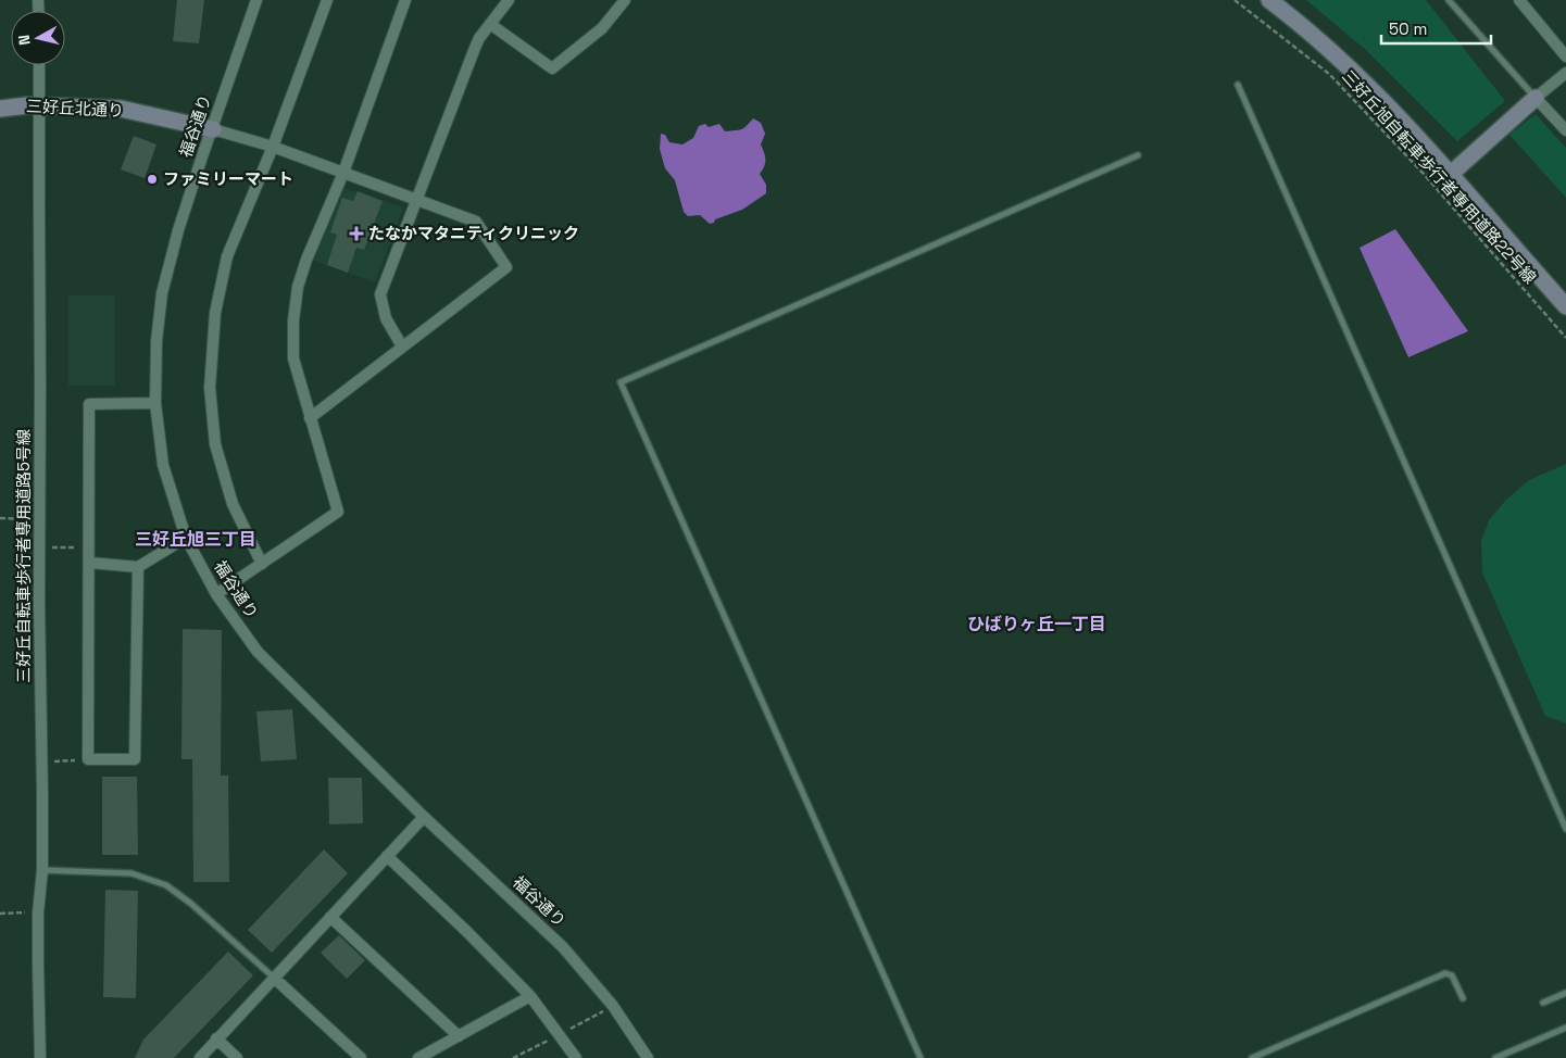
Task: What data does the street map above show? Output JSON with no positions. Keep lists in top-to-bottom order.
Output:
{
  "streets": {
    "street": ["三好丘北通り", "福谷通り", "三好丘自転車歩行者専用道路5号線"],
    "path": ["三好丘旭自転車歩行者専用道路22号線"]
  },
  "crossings": [
    ["三好丘北通り", "福谷通り"]
  ],
  "districts": ["三好丘旭三丁目", "ひばりヶ丘一丁目"],
  "places": {
    "other": ["ファミリーマート"],
    "health": ["たなかマタニティクリニック"]
  },
  "scale_bar": "50 m",
  "north": "left"
}
